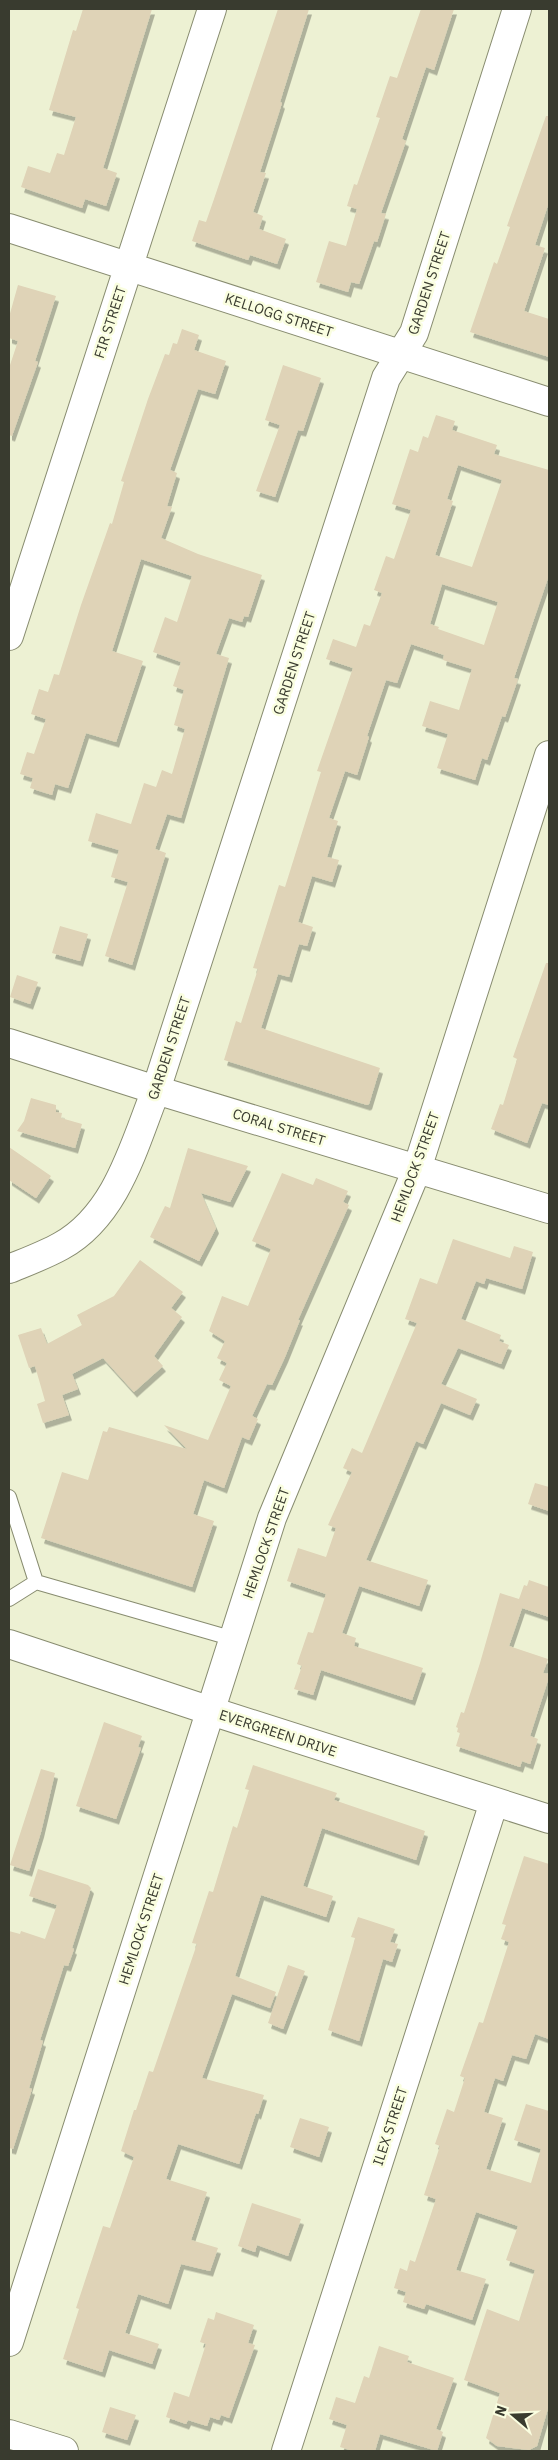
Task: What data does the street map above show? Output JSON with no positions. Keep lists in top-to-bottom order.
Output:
{
  "streets": {
    "street": [
      "GARDEN STREET",
      "KELLOGG STREET",
      "FIR STREET",
      "CORAL STREET",
      "HEMLOCK STREET",
      "EVERGREEN DRIVE",
      "ILEX STREET"
    ]
  },
  "crossings": [
    ["GARDEN STREET", "KELLOGG STREET"],
    ["GARDEN STREET", "CORAL STREET"],
    ["KELLOGG STREET", "FIR STREET"],
    ["CORAL STREET", "HEMLOCK STREET"],
    ["HEMLOCK STREET", "EVERGREEN DRIVE"],
    ["EVERGREEN DRIVE", "ILEX STREET"]
  ],
  "north": "left"
}
